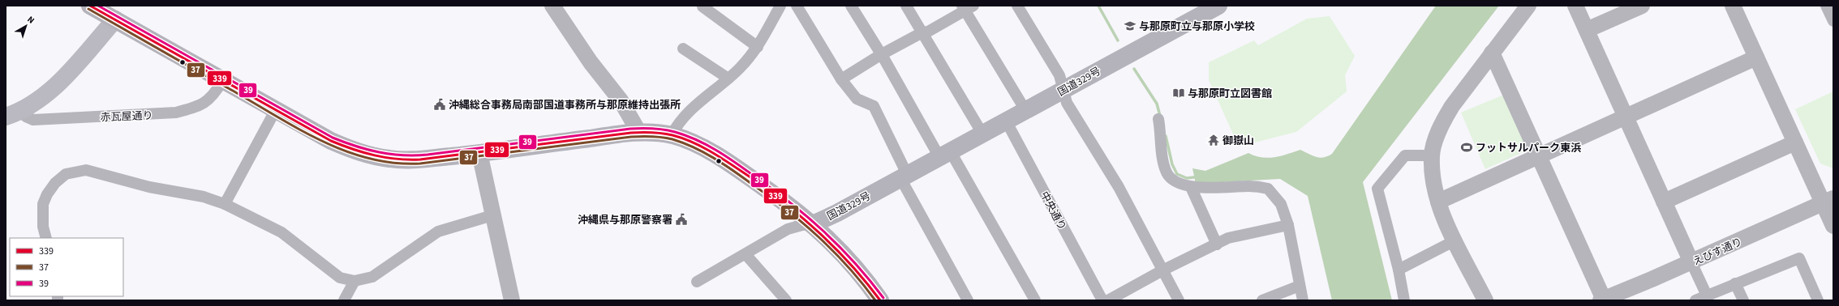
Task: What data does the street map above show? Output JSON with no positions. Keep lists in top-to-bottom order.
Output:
{
  "streets": {
    "highway": ["国道329号"],
    "street": ["赤瓦屋通り", "中央通り", "えびす通り"]
  },
  "crossings": [
    ["国道329号", "中央通り"]
  ],
  "places": {
    "school or university": ["与那原町立与那原小学校"],
    "library": ["与那原町立図書館"],
    "public building": ["沖縄総合事務局南部国道事務所与那原維持出張所", "沖縄県与那原警察署"],
    "temple": ["御嶽山"],
    "sports": ["フットサルパーク東浜"]
  },
  "lines": ["transit line 339", "transit line 39", "transit line 37"],
  "legend": ["339", "37", "39"],
  "north": "top right"
}
